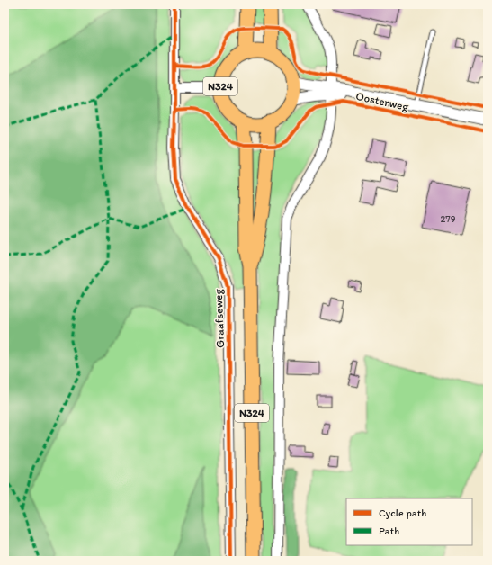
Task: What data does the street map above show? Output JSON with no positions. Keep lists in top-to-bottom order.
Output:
{
  "streets": {
    "main road": ["N324"],
    "street": ["Oosterweg", "Graafseweg"]
  },
  "crossings": [
    ["N324", "Oosterweg"]
  ],
  "house_numbers": ["279"],
  "legend": ["Cycle path", "Path"]
}
